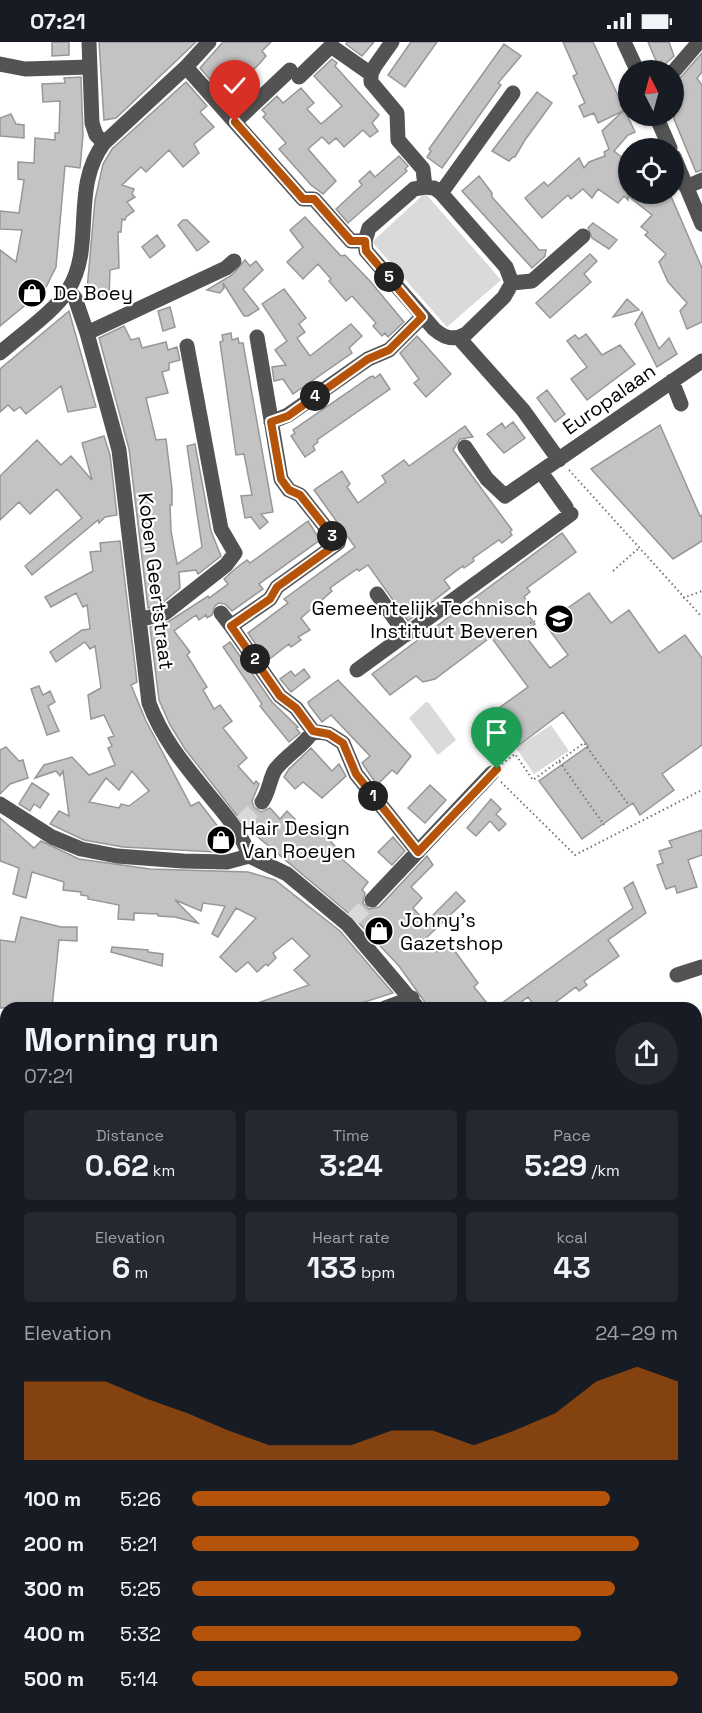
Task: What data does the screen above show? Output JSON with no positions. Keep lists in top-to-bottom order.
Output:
{
  "streets": {
    "street": ["Europalaan", "Koben Geertstraat"]
  },
  "places": {
    "shop": ["De Boey", "Hair Design Van Roeyen", "Johny's Gazetshop"],
    "school or university": ["Gemeentelijk Technisch Instituut Beveren"]
  },
  "north": "top",
  "page": {
    "status": "07:21",
    "pins": [
      "5",
      "4",
      "3",
      "2",
      "1"
    ],
    "heading": ["Morning run", "07:21"],
    "stats": [
      ["Distance", "0.62 km"],
      ["Time", "3:24"],
      ["Pace", "5:29 /km"],
      ["Elevation", "6 m"],
      ["Heart rate", "133 bpm"],
      ["kcal", "43"]
    ],
    "chart": ["Elevation", "24–29 m"],
    "list": [
      {
        "name": "100 m",
        "note": "5:26"
      },
      {
        "name": "200 m",
        "note": "5:21"
      },
      {
        "name": "300 m",
        "note": "5:25"
      },
      {
        "name": "400 m",
        "note": "5:32"
      },
      {
        "name": "500 m",
        "note": "5:14"
      }
    ]
  }
}
